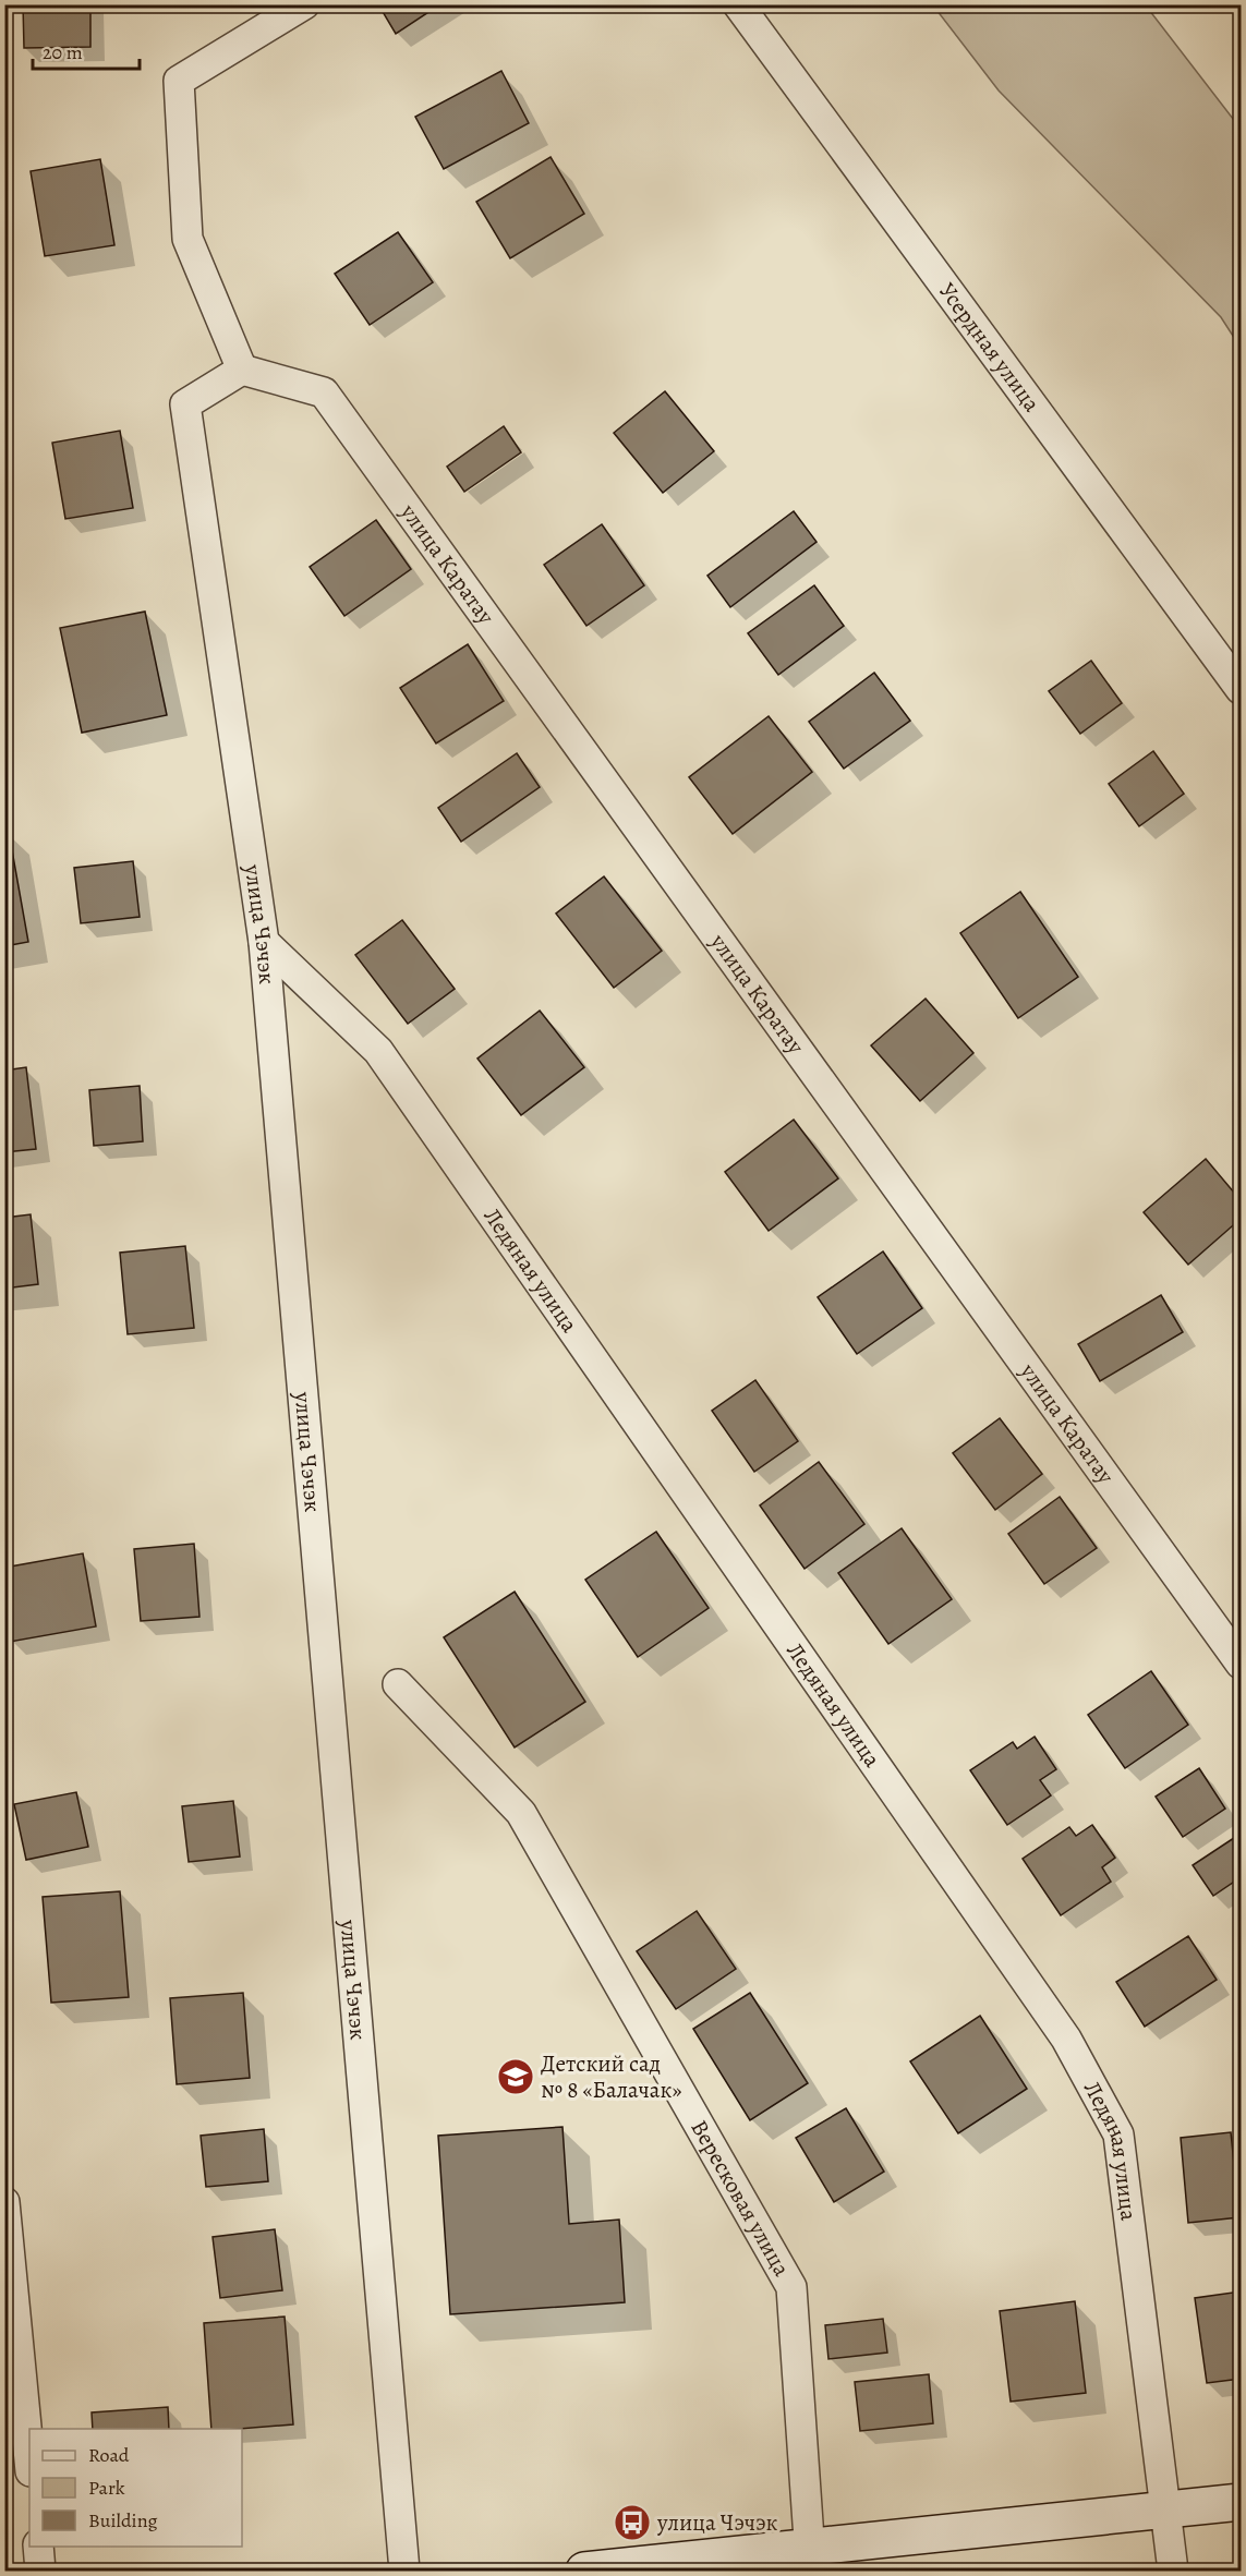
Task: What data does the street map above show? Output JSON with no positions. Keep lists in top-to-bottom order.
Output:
{
  "streets": {
    "street": [
      "Усердная улица",
      "улица Каратау",
      "улица Чэчэк",
      "Ледяная улица",
      "Вересковая улица"
    ]
  },
  "crossings": [
    ["улица Каратау", "улица Чэчэк"],
    ["улица Чэчэк", "Ледяная улица"]
  ],
  "places": {
    "school or university": ["Детский сад № 8 «Балачак»"],
    "bus stop": ["улица Чэчэк"]
  },
  "legend": ["Road", "Park", "Building"],
  "scale_bar": "20 m"
}
